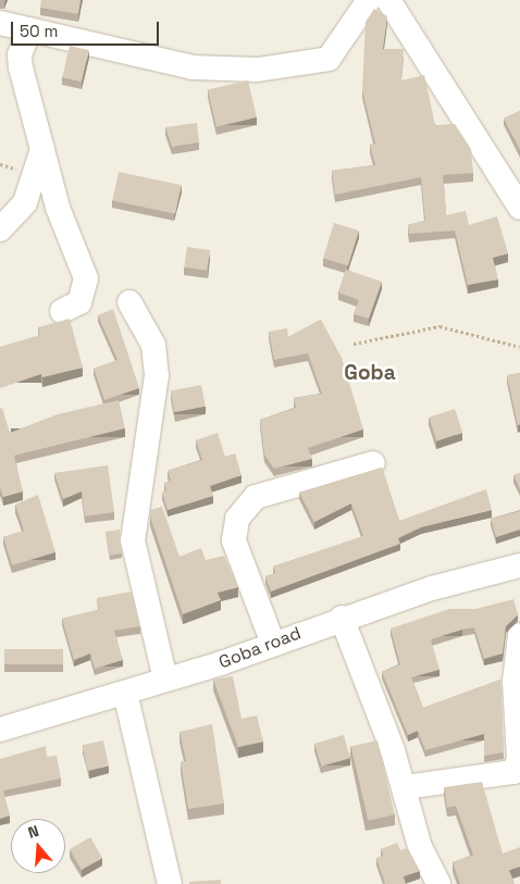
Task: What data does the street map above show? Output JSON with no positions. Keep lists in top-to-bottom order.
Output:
{
  "streets": {
    "street": ["Goba road"]
  },
  "districts": ["Goba"],
  "scale_bar": "50 m",
  "north": "top"
}
